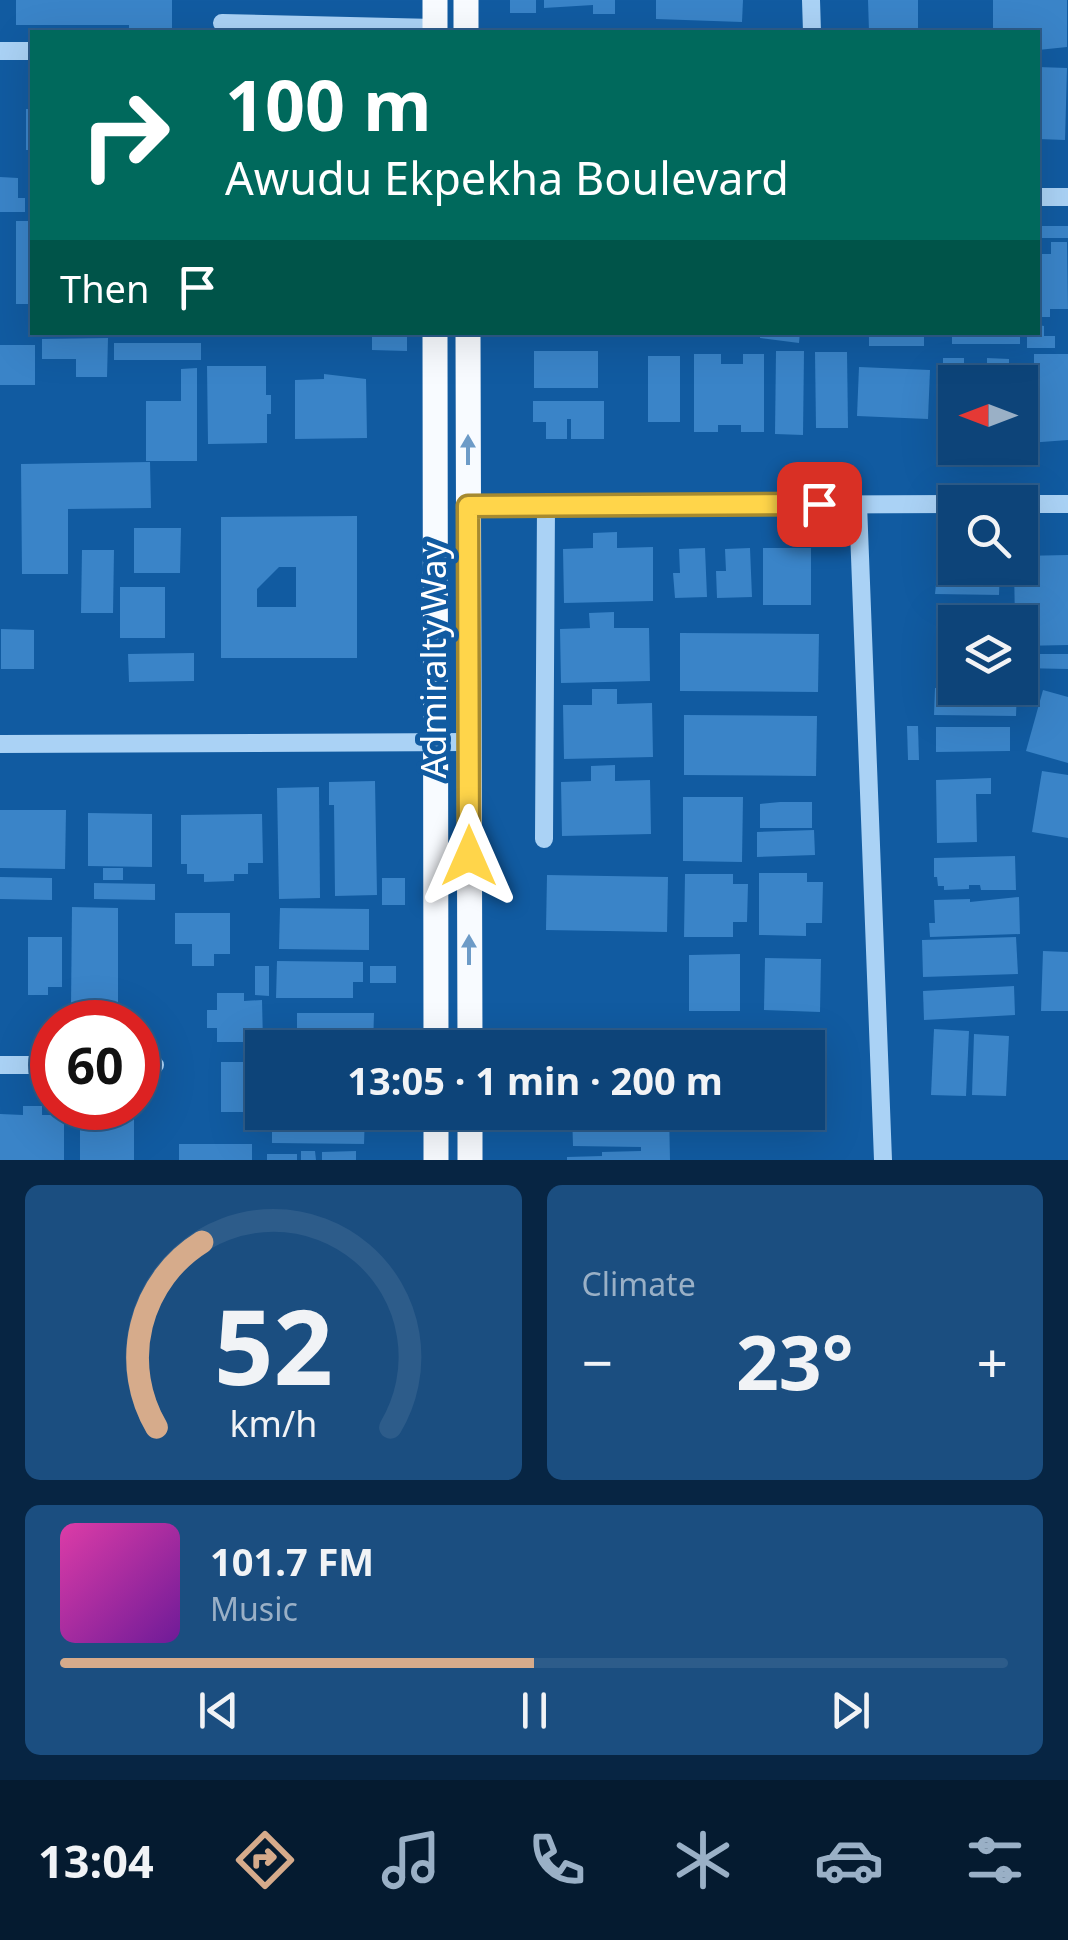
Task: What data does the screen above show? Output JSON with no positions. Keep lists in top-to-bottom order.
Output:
{
  "streets": {
    "main road": ["Admiralty Way"]
  },
  "north": "left",
  "page": {
    "turn": ["100 m", "Awudu Ekpekha Boulevard"],
    "then": "Then",
    "limit": "60",
    "trip": "13:05 · 1 min · 200 m",
    "tile": "Climate",
    "heat": ["−", "23°", "+"],
    "song": ["101.7 FM", "Music"],
    "tabs": "13:04",
    "gauge": ["52", "km/h"]
  }
}
